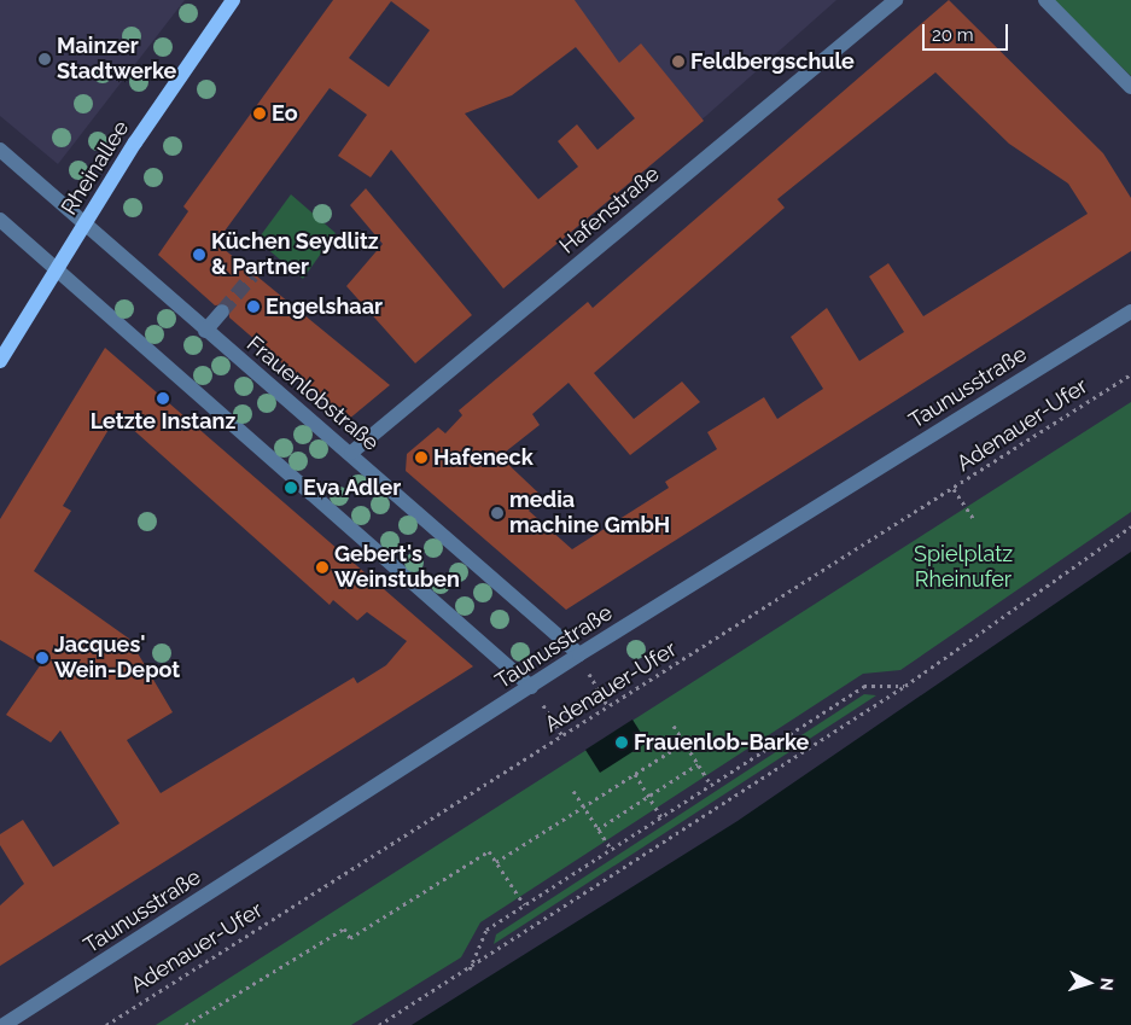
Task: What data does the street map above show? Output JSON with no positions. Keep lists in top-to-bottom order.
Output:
{
  "streets": {
    "main road": ["Rheinallee"],
    "street": ["Hafenstraße", "Taunusstraße", "Frauenlobstraße"],
    "path": ["Adenauer-Ufer"]
  },
  "crossings": [
    ["Rheinallee", "Frauenlobstraße"],
    ["Hafenstraße", "Frauenlobstraße"],
    ["Taunusstraße", "Frauenlobstraße"]
  ],
  "parks": ["Spielplatz Rheinufer"],
  "places": [
    "Mainzer Stadtwerke",
    "Feldbergschule",
    "Eo",
    "Küchen Seydlitz & Partner",
    "Engelshaar",
    "Letzte Instanz",
    "Hafeneck",
    "Eva Adler",
    "media machine GmbH",
    "Gebert's Weinstuben",
    "Jacques' Wein-Depot",
    "Frauenlob-Barke"
  ],
  "scale_bar": "20 m",
  "north": "right"
}
